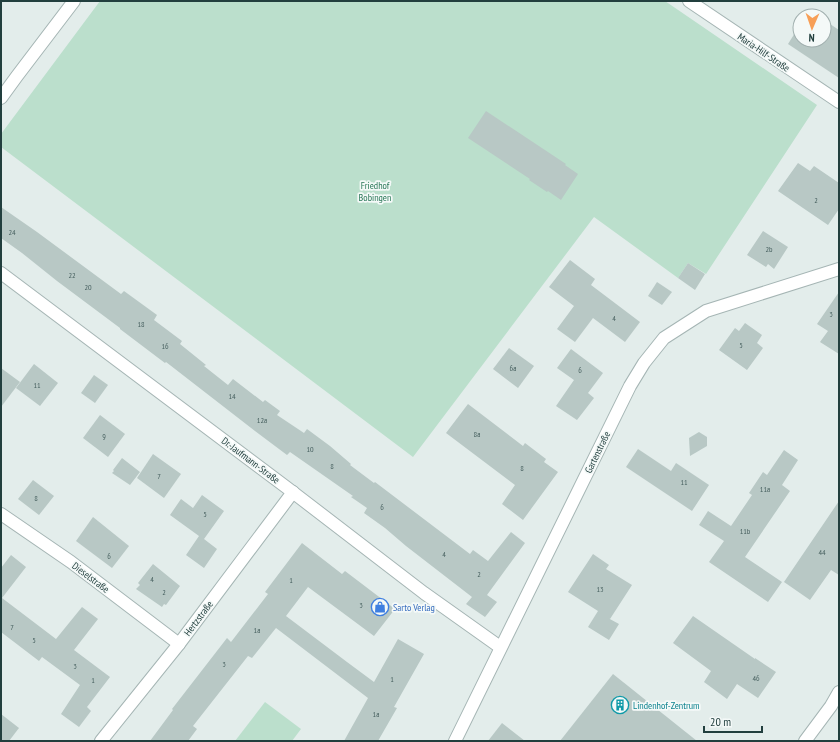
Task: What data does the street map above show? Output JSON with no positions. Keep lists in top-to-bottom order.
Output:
{
  "streets": {
    "street": [
      "Maria-Hilf-Straße",
      "Gartenstraße",
      "Dr.-Jaufmann-Straße",
      "Dieselstraße",
      "Hertzstraße"
    ]
  },
  "crossings": [
    ["Gartenstraße", "Dr.-Jaufmann-Straße"],
    ["Dr.-Jaufmann-Straße", "Hertzstraße"],
    ["Dieselstraße", "Hertzstraße"]
  ],
  "parks": ["Friedhof Bobingen"],
  "places": {
    "shop": ["Sarto Verlag"],
    "building": ["Lindenhof-Zentrum"]
  },
  "house_numbers": [
    "2",
    "24",
    "2b",
    "22",
    "20",
    "3",
    "4",
    "18",
    "5",
    "16",
    "6a",
    "6",
    "11",
    "14",
    "12a",
    "8a",
    "9",
    "10",
    "8",
    "8",
    "7",
    "11",
    "11a",
    "8",
    "6",
    "5",
    "11b",
    "44",
    "4",
    "6",
    "2",
    "4",
    "1",
    "13",
    "2",
    "3",
    "7",
    "1a",
    "5",
    "3",
    "3",
    "46",
    "1",
    "1",
    "1a"
  ],
  "scale_bar": "20 m",
  "north": "bottom"
}
